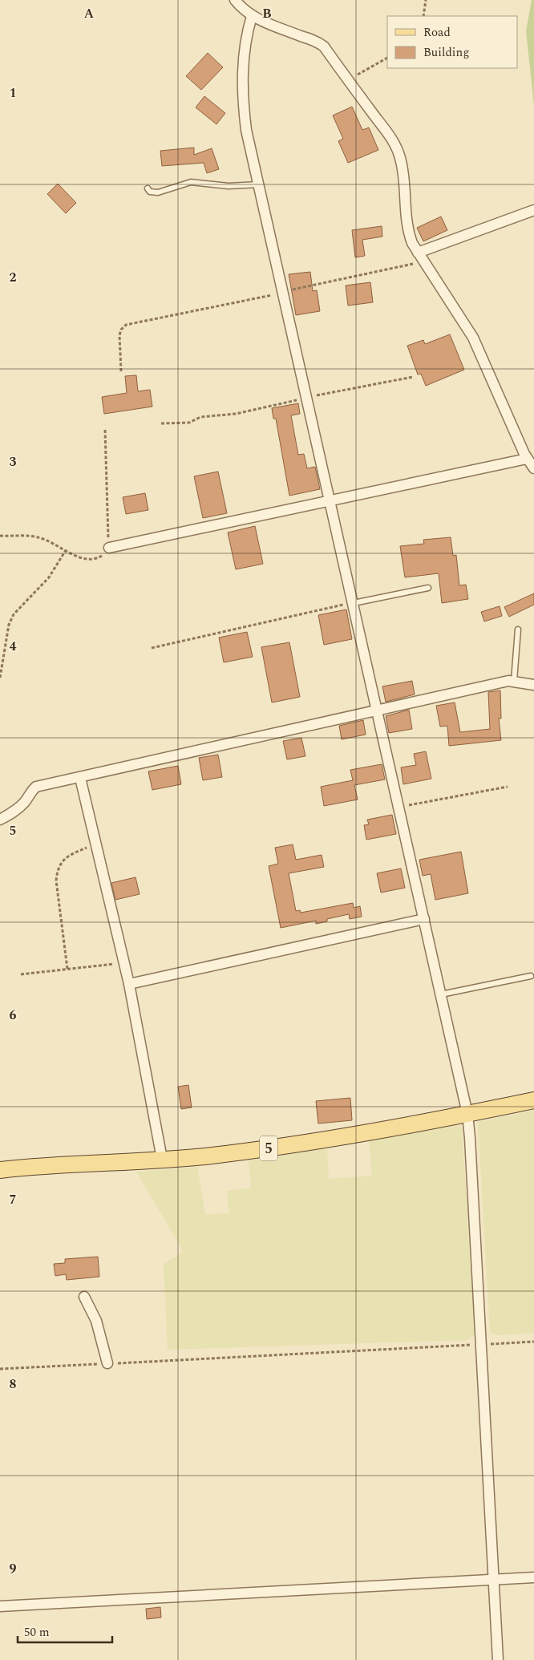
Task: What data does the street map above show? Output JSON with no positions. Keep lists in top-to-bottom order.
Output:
{
  "streets": {
    "main road": ["5"]
  },
  "legend": ["Road", "Building"],
  "scale_bar": "50 m",
  "grid": {
    "columns": ["A", "B"],
    "rows": [
      "1",
      "2",
      "3",
      "4",
      "5",
      "6",
      "7",
      "8",
      "9"
    ]
  }
}
